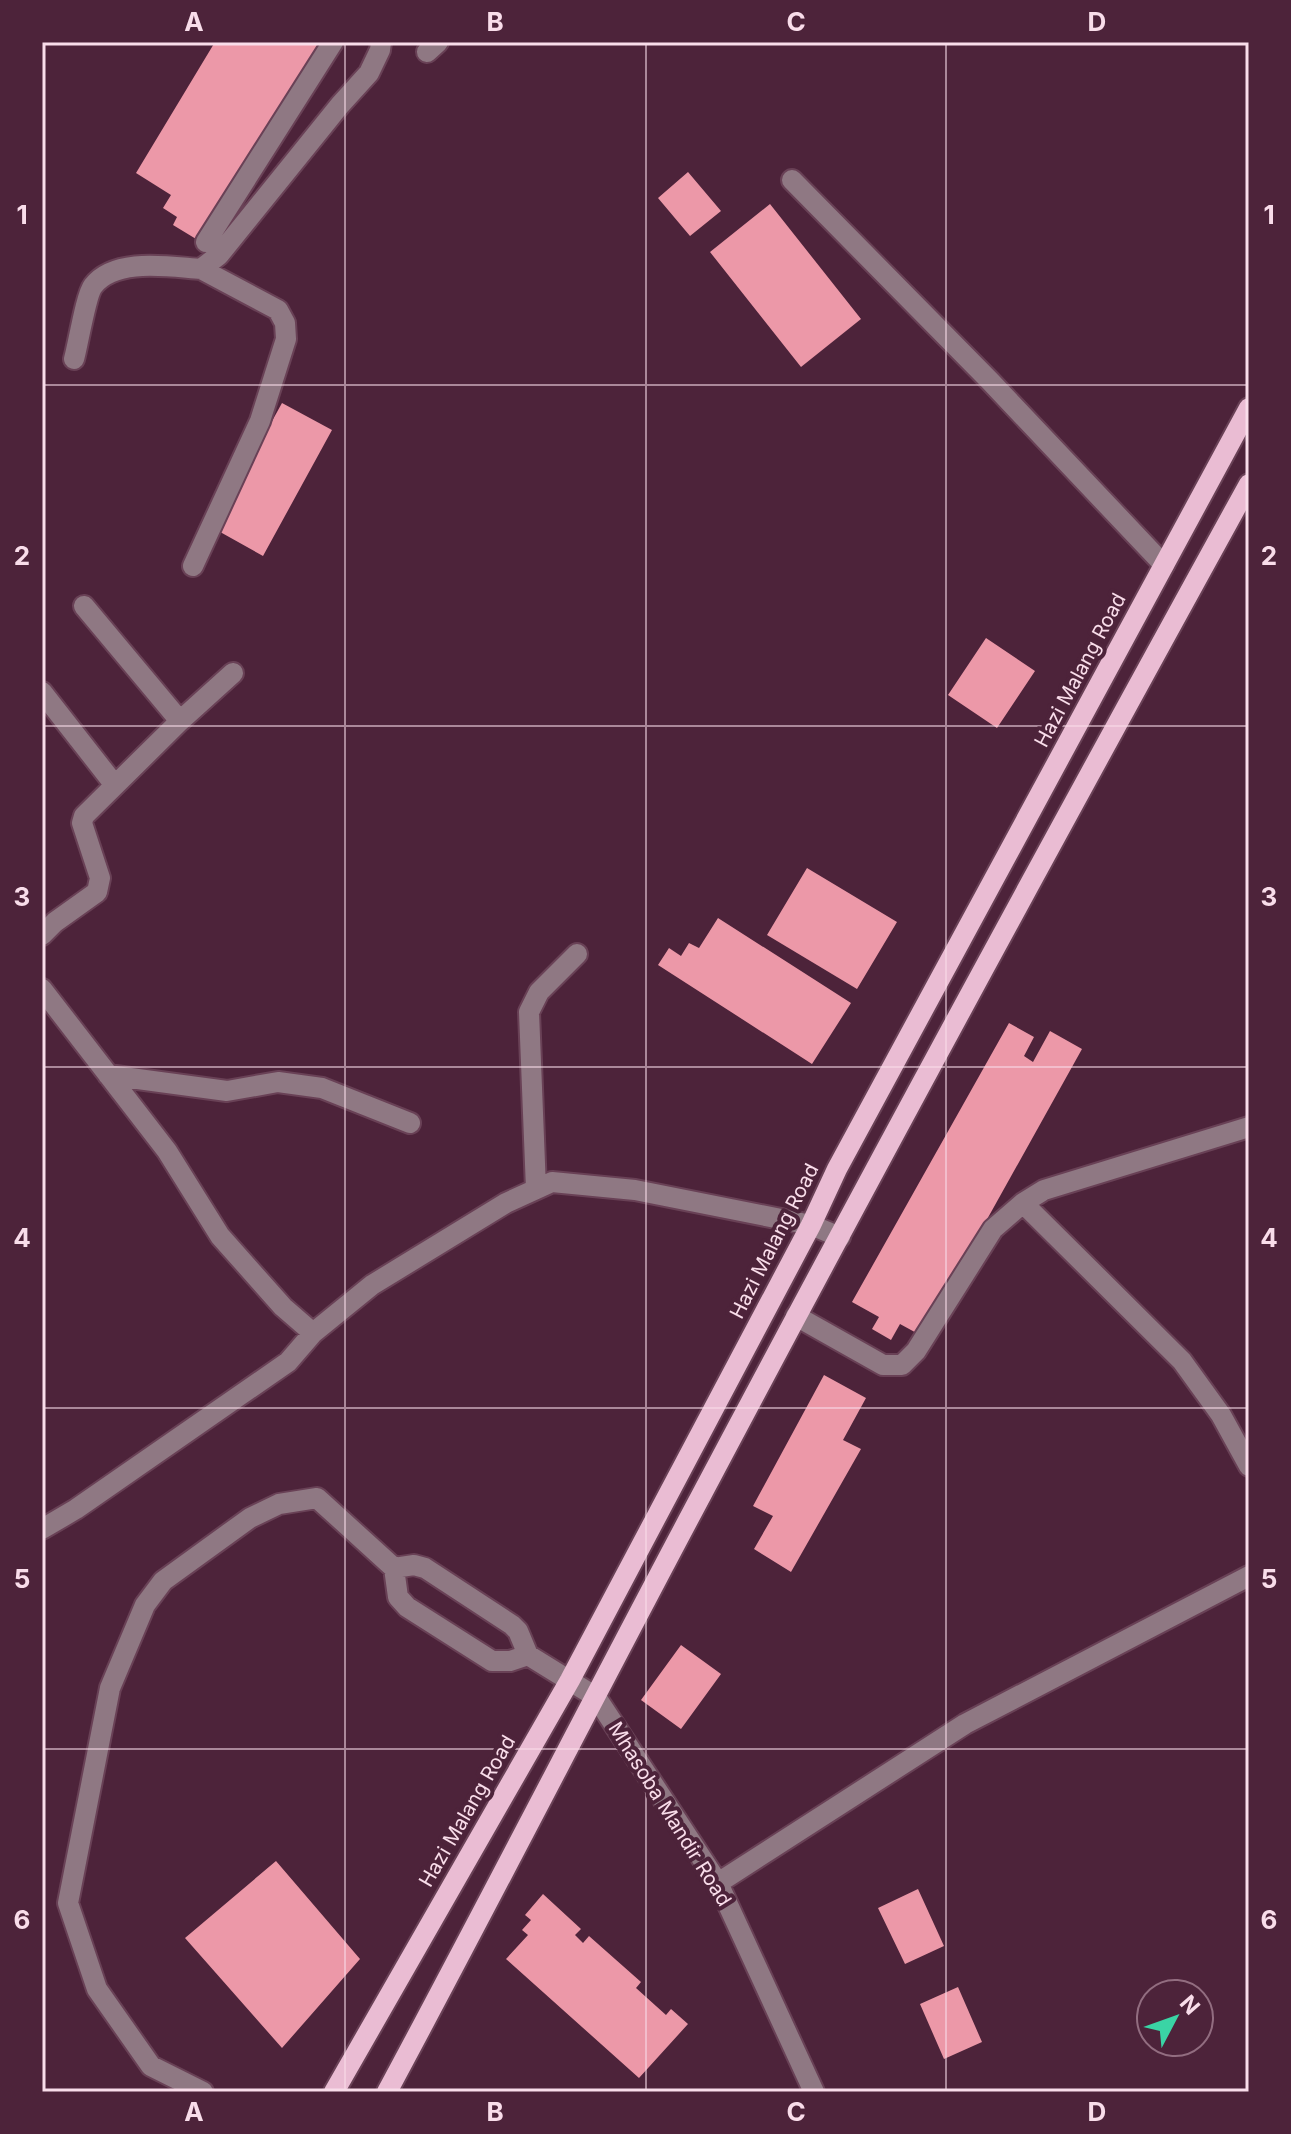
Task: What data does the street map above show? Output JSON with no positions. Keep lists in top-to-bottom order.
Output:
{
  "streets": {
    "main road": ["Hazi Malang Road"],
    "street": ["Mhasoba Mandir Road"]
  },
  "crossings": [
    ["Hazi Malang Road", "Mhasoba Mandir Road"]
  ],
  "north": "top right",
  "grid": {
    "columns": [
      "A",
      "B",
      "C",
      "D"
    ],
    "rows": [
      "1",
      "2",
      "3",
      "4",
      "5",
      "6"
    ]
  }
}
